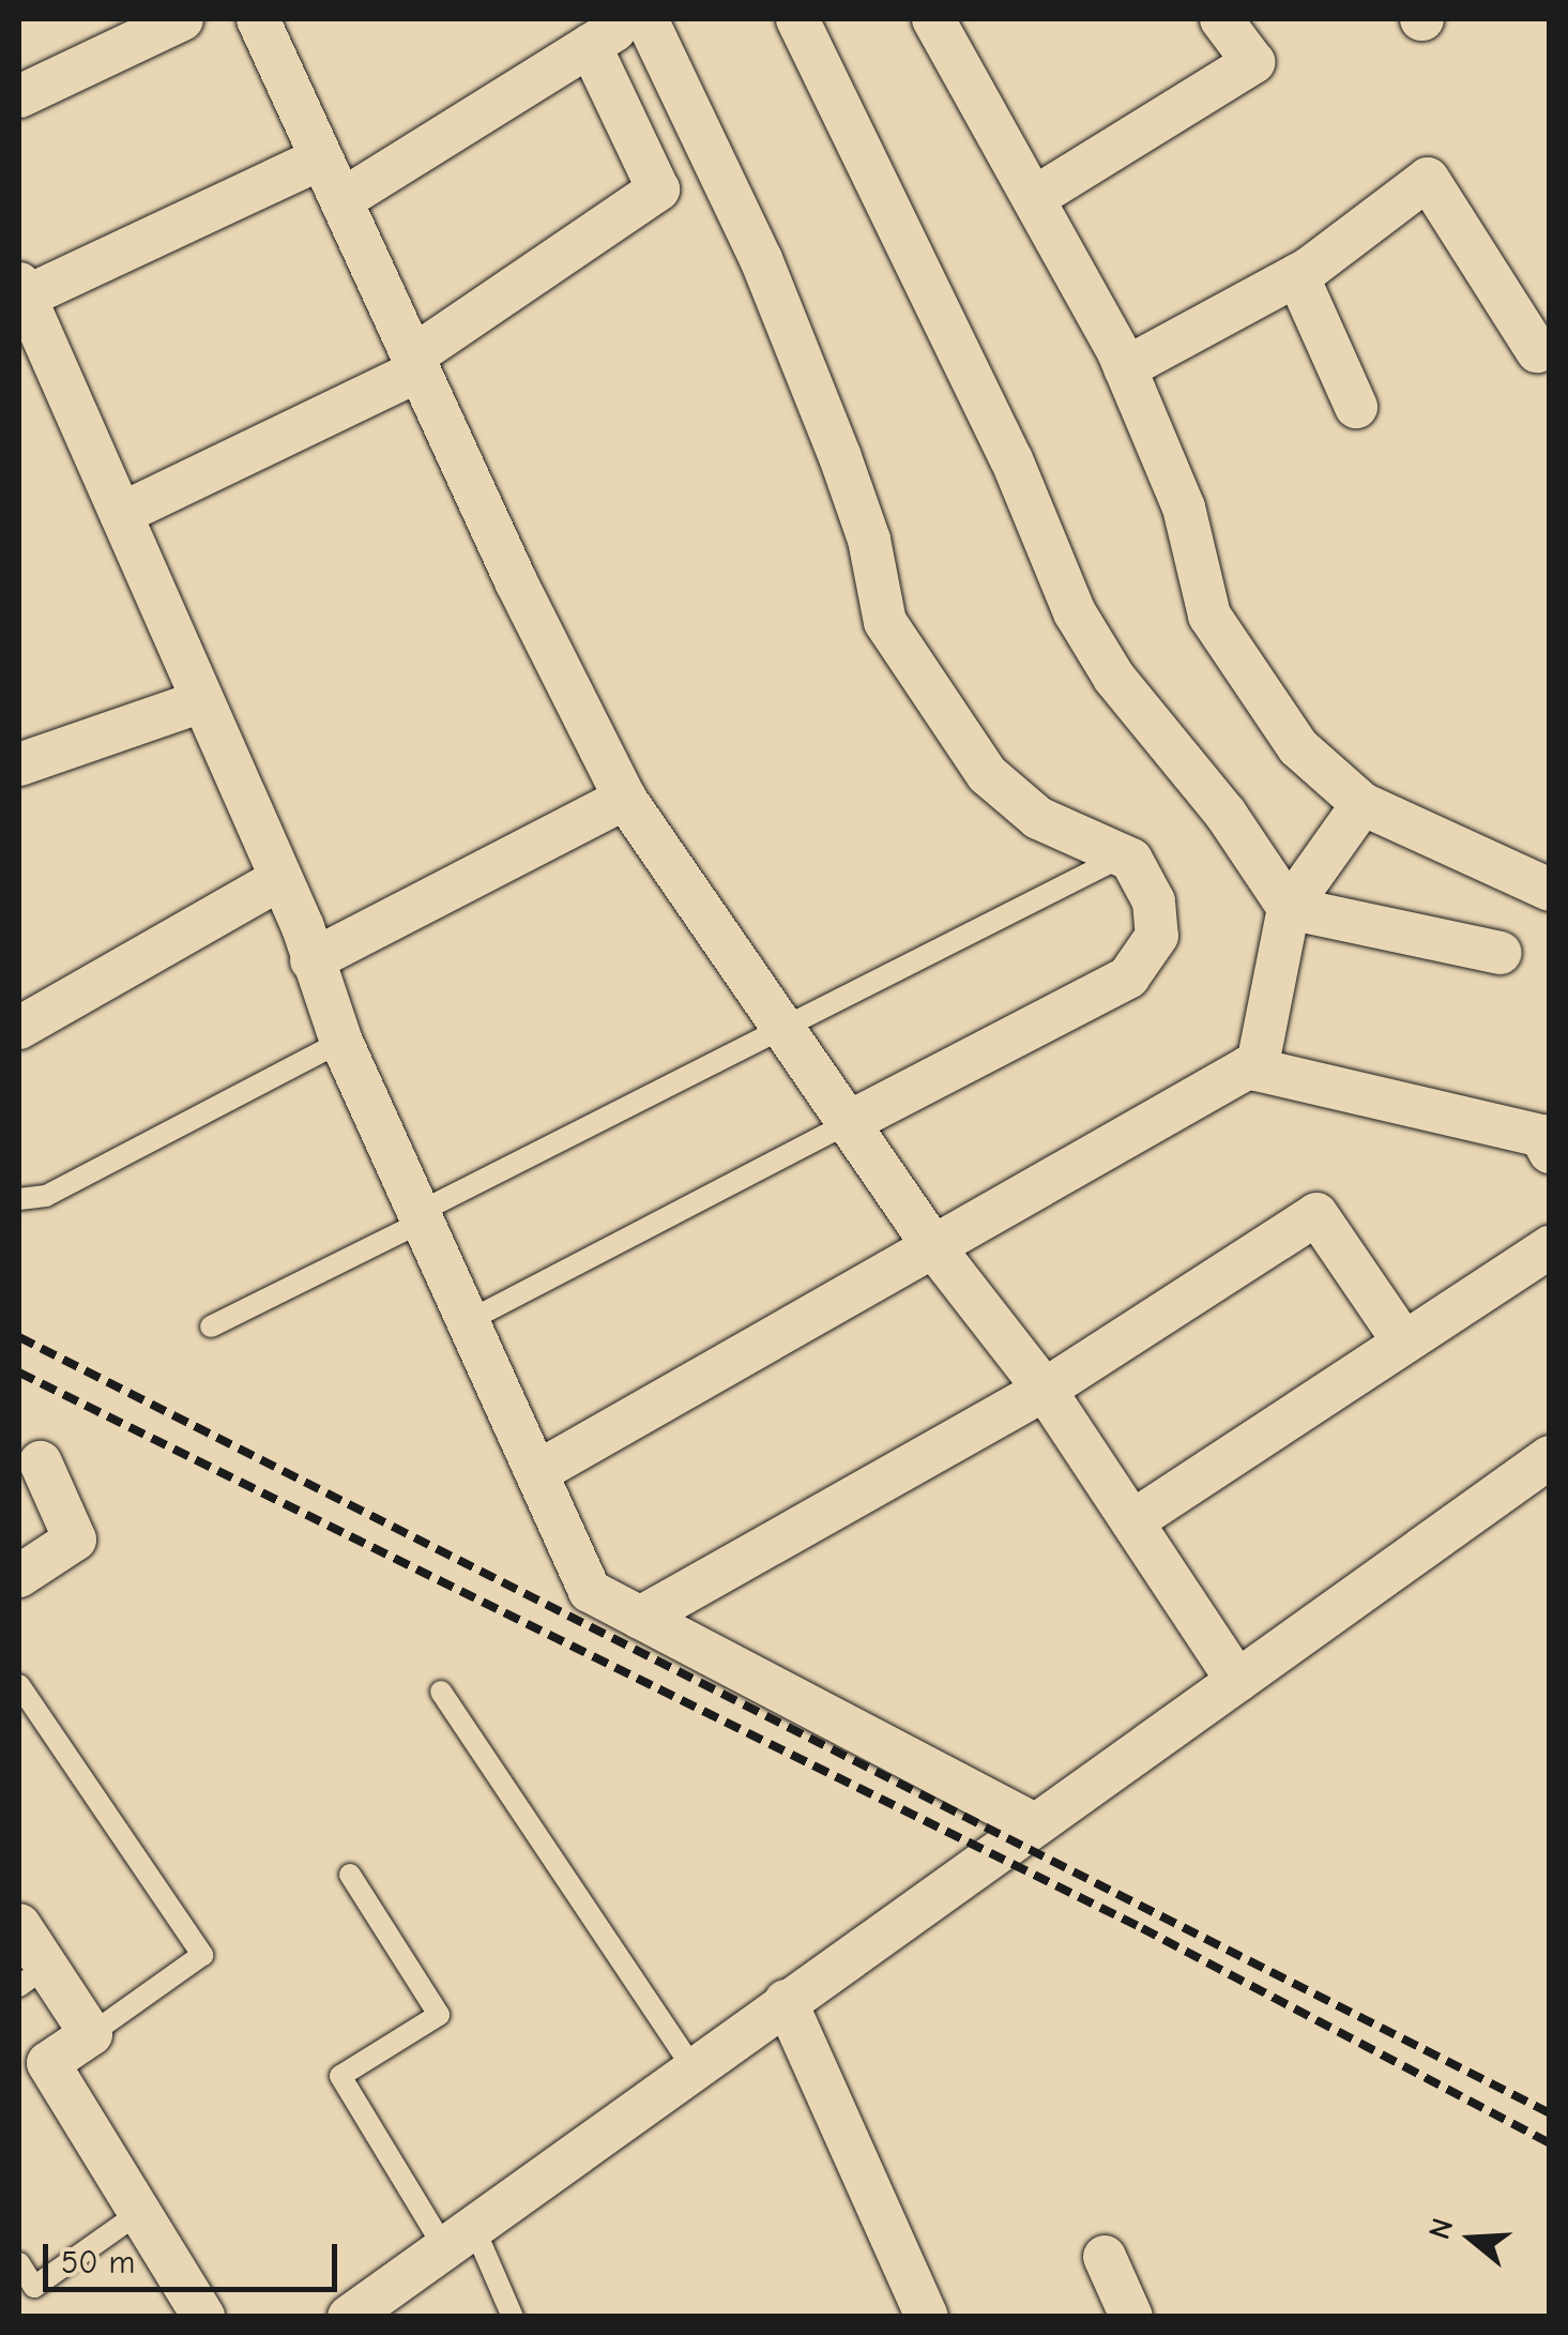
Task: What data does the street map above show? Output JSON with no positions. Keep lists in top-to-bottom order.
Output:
{
  "scale_bar": "50 m",
  "north": "left"
}
